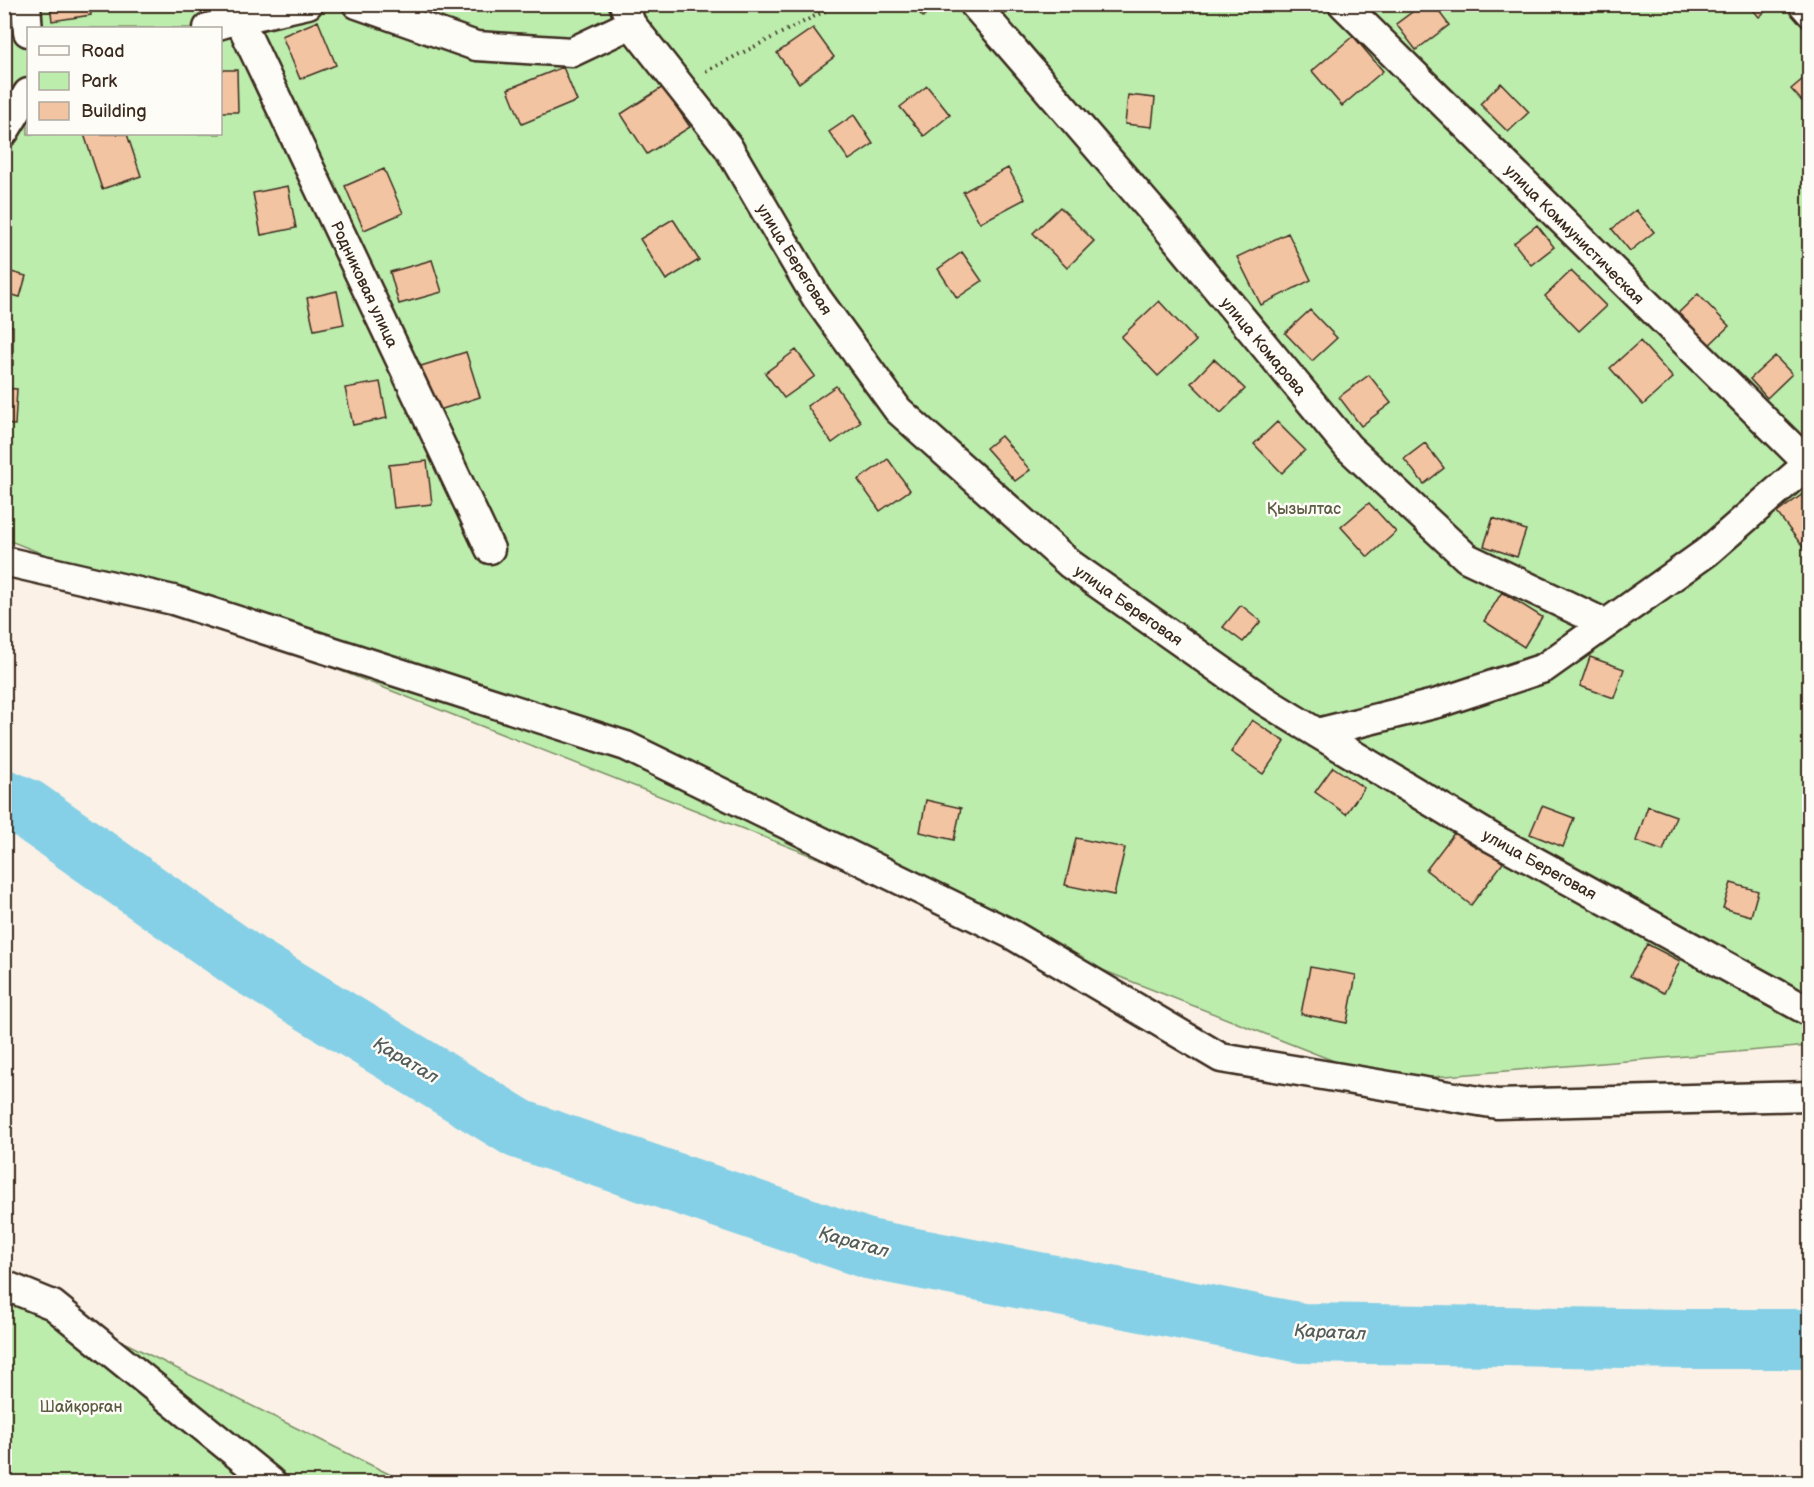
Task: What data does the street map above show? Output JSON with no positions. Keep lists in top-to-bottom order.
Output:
{
  "streets": {
    "street": [
      "улица Коммунистическая",
      "улица Береговая",
      "Родниковая улица",
      "улица Комарова"
    ]
  },
  "water": ["Қаратал"],
  "parks": ["Қызылтас", "Шайқорған"],
  "legend": ["Road", "Park", "Building"]
}
